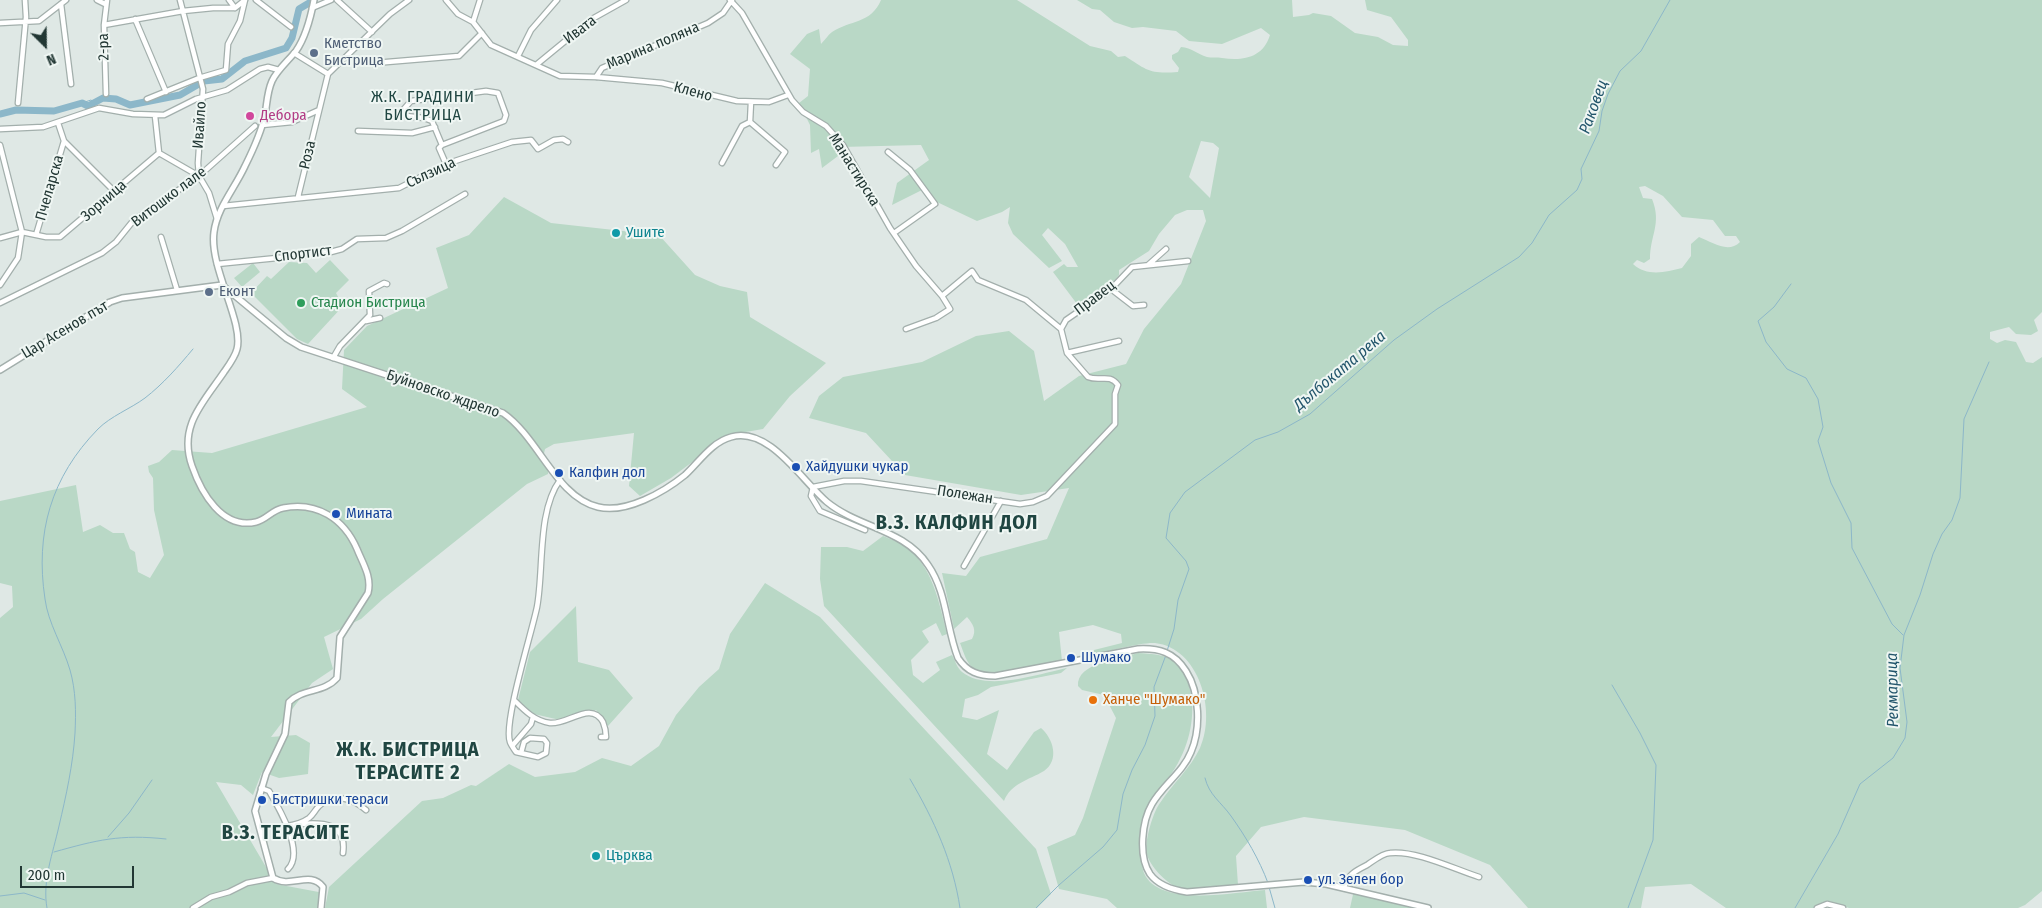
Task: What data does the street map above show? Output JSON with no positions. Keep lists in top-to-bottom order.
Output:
{
  "streets": {
    "street": [
      "Ивата",
      "Марина поляна",
      "2-ра",
      "Клено",
      "Ивайло",
      "Роза",
      "Манастирска",
      "Сълзица",
      "Пчеларска",
      "Витошко лале",
      "Зорница",
      "Спортист",
      "Правец",
      "Цар Асенов път",
      "Буйновско ждрело",
      "Полежан"
    ]
  },
  "crossings": [
    ["Ивата", "Марина поляна"],
    ["Марина поляна", "Клено"],
    ["Марина поляна", "Манастирска"],
    ["Клено", "Манастирска"],
    ["Ивайло", "Витошко лале"],
    ["Роза", "Сълзица"],
    ["Пчеларска", "Зорница"],
    ["Цар Асенов път", "Буйновско ждрело"],
    ["Буйновско ждрело", "Полежан"]
  ],
  "districts": [
    "Ж.К. ГРАДИНИ БИСТРИЦА",
    "В.З. КАЛФИН ДОЛ",
    "Ж.К. БИСТРИЦА ТЕРАСИТЕ 2",
    "В.З. ТЕРАСИТЕ"
  ],
  "water": ["Раковец", "Дълбоката река", "Рекмарица"],
  "places": [
    "Кметство Бистрица",
    "Дебора",
    "Ушите",
    "Еконт",
    "Стадион Бистрица",
    "Хайдушки чукар",
    "Калфин дол",
    "Мината",
    "Шумако",
    "Ханче \"Шумако\"",
    "Бистришки тераси",
    "Църква",
    "ул. Зелен бор"
  ],
  "scale_bar": "200 m",
  "north": "bottom right"
}
